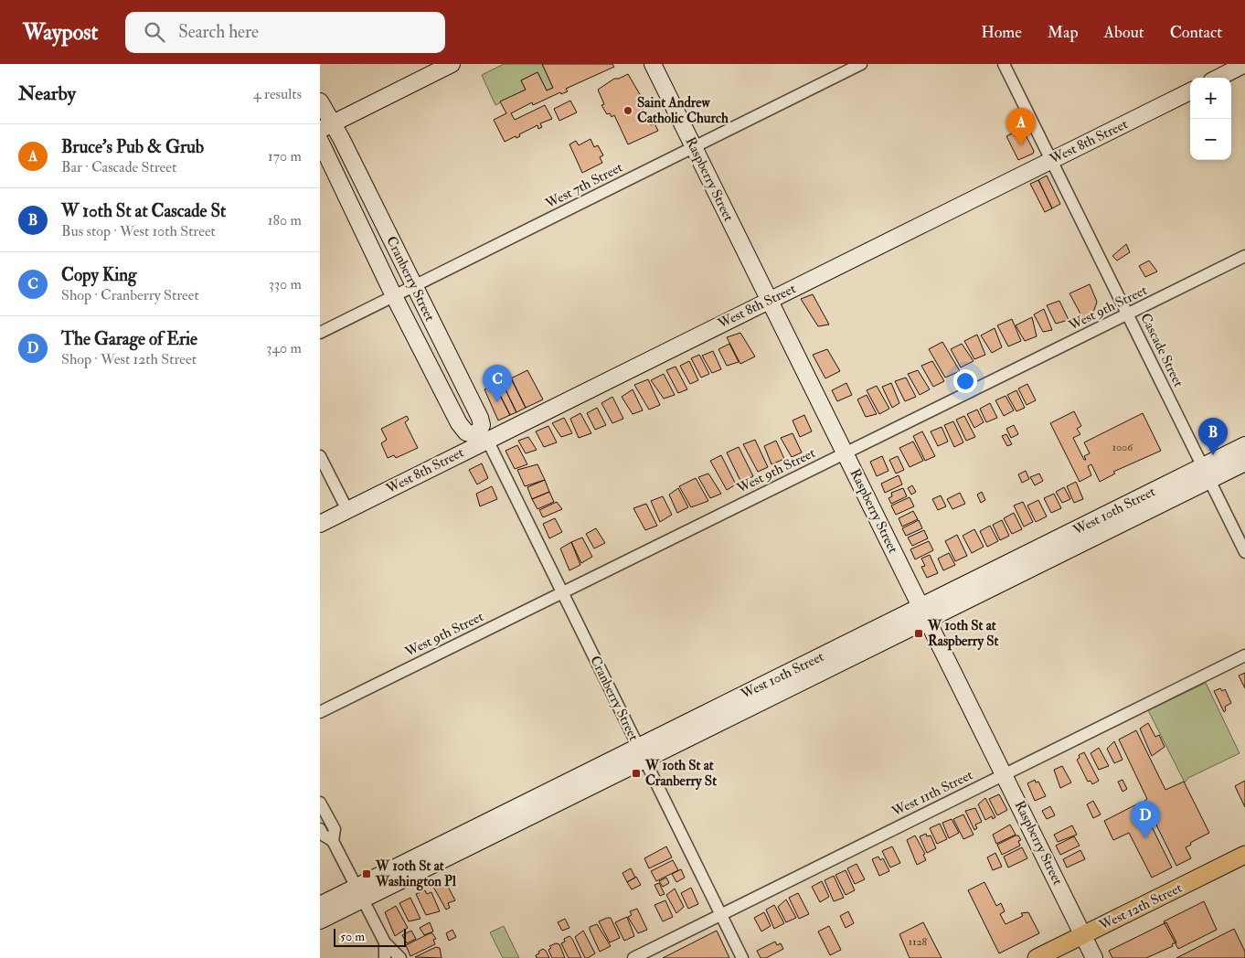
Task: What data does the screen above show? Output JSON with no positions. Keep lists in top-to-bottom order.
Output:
{
  "streets": {
    "main road": ["West 12th Street"],
    "street": [
      "West 8th Street",
      "Raspberry Street",
      "West 7th Street",
      "Cranberry Street",
      "West 9th Street",
      "Cascade Street",
      "West 10th Street",
      "West 11th Street"
    ]
  },
  "crossings": [
    ["West 8th Street", "Raspberry Street"],
    ["West 8th Street", "Cranberry Street"],
    ["West 8th Street", "Cascade Street"],
    ["Raspberry Street", "West 7th Street"],
    ["Raspberry Street", "West 9th Street"],
    ["Raspberry Street", "West 10th Street"],
    ["Raspberry Street", "West 11th Street"],
    ["Raspberry Street", "West 12th Street"],
    ["West 7th Street", "Cranberry Street"],
    ["Cranberry Street", "West 9th Street"],
    ["Cranberry Street", "West 10th Street"],
    ["Cranberry Street", "West 11th Street"],
    ["West 9th Street", "Cascade Street"],
    ["Cascade Street", "West 10th Street"]
  ],
  "places": {
    "other": ["Saint Andrew Catholic Church"],
    "transit": ["W 10th St at Raspberry St", "W 10th St at Cranberry St", "W 10th St at Washington Pl"]
  },
  "house_numbers": ["1006", "1128"],
  "scale_bar": "50 m",
  "page": {
    "header": "Waypost",
    "search": "Search here",
    "nav": [
      "Home",
      "Map",
      "About",
      "Contact"
    ],
    "heading": ["Nearby", "4 results"],
    "map_buttons": ["+", "−"],
    "pins": [
      "A",
      "C",
      "B",
      "D"
    ],
    "list": [
      {
        "mark": "A",
        "name": "Bruce's Pub & Grub",
        "note": "Bar · Cascade Street",
        "value": "170 m"
      },
      {
        "mark": "B",
        "name": "W 10th St at Cascade St",
        "note": "Bus stop · West 10th Street",
        "value": "180 m"
      },
      {
        "mark": "C",
        "name": "Copy King",
        "note": "Shop · Cranberry Street",
        "value": "330 m"
      },
      {
        "mark": "D",
        "name": "The Garage of Erie",
        "note": "Shop · West 12th Street",
        "value": "340 m"
      }
    ],
    "scale": "50 m"
  }
}
